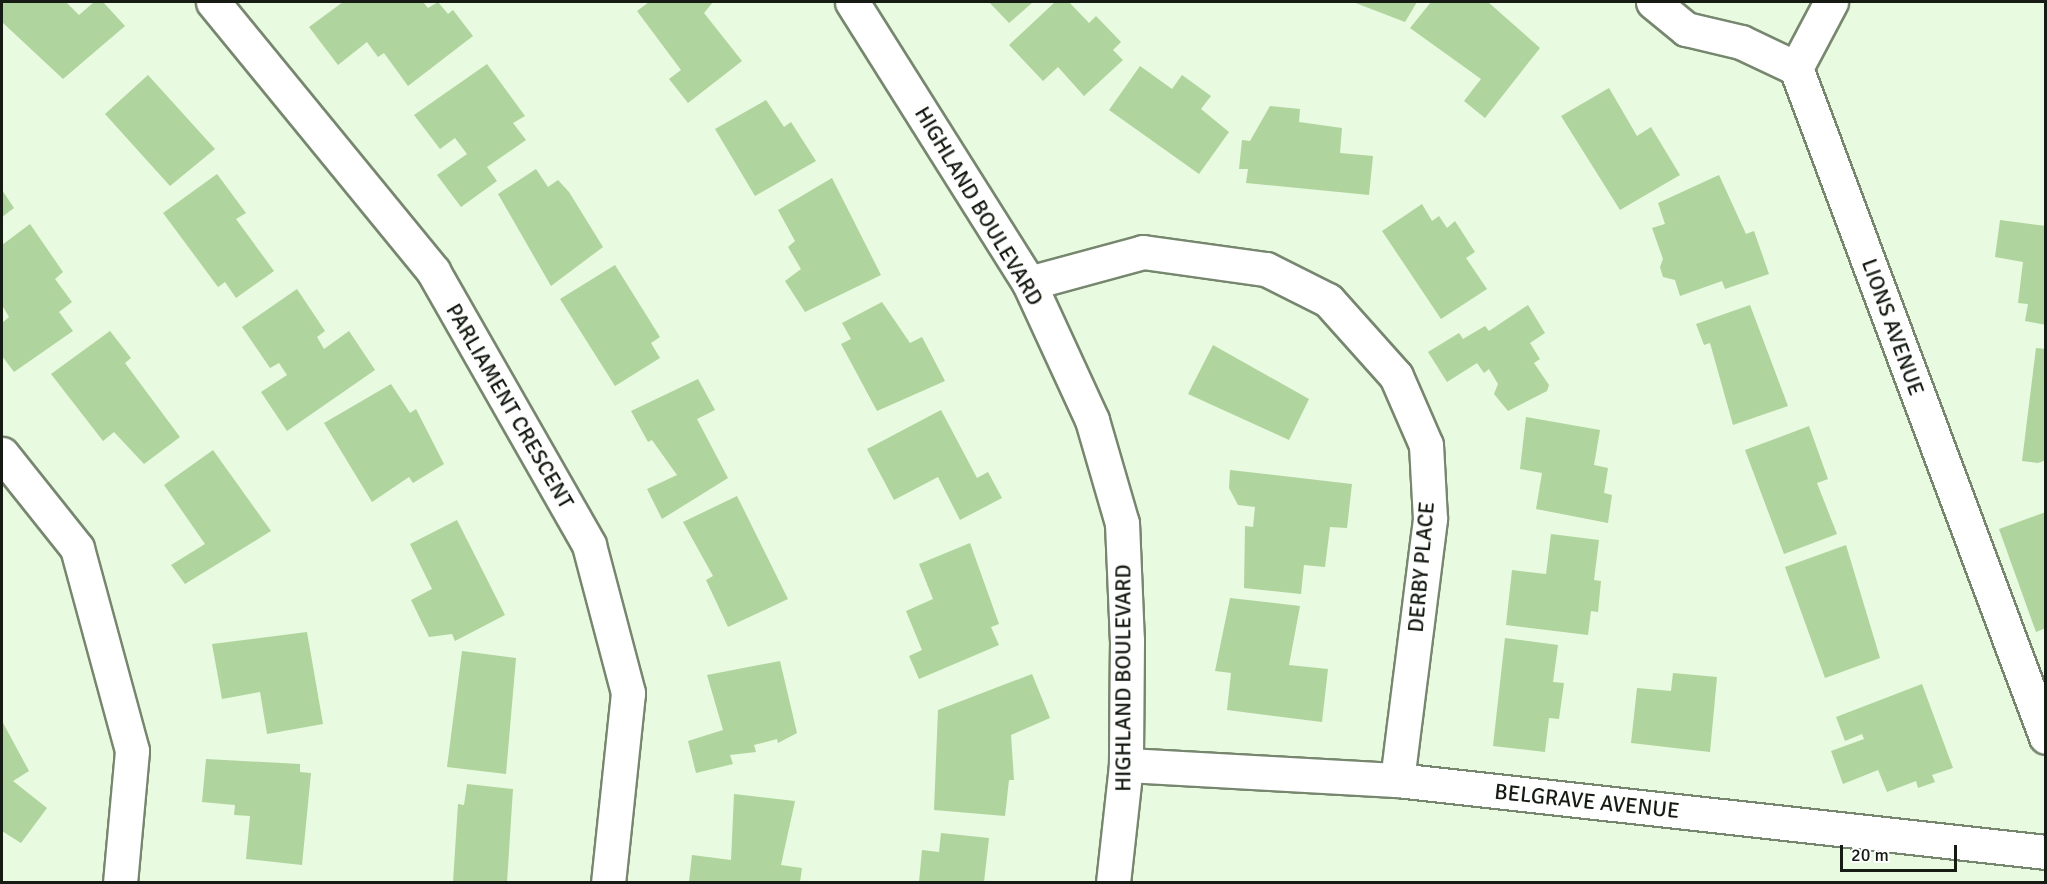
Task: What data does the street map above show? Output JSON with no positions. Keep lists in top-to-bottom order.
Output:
{
  "streets": {
    "street": [
      "HIGHLAND BOULEVARD",
      "LIONS AVENUE",
      "PARLIAMENT CRESCENT",
      "DERBY PLACE",
      "BELGRAVE AVENUE"
    ]
  },
  "crossings": [
    ["HIGHLAND BOULEVARD", "DERBY PLACE"],
    ["HIGHLAND BOULEVARD", "BELGRAVE AVENUE"],
    ["DERBY PLACE", "BELGRAVE AVENUE"]
  ],
  "scale_bar": "20 m"
}
